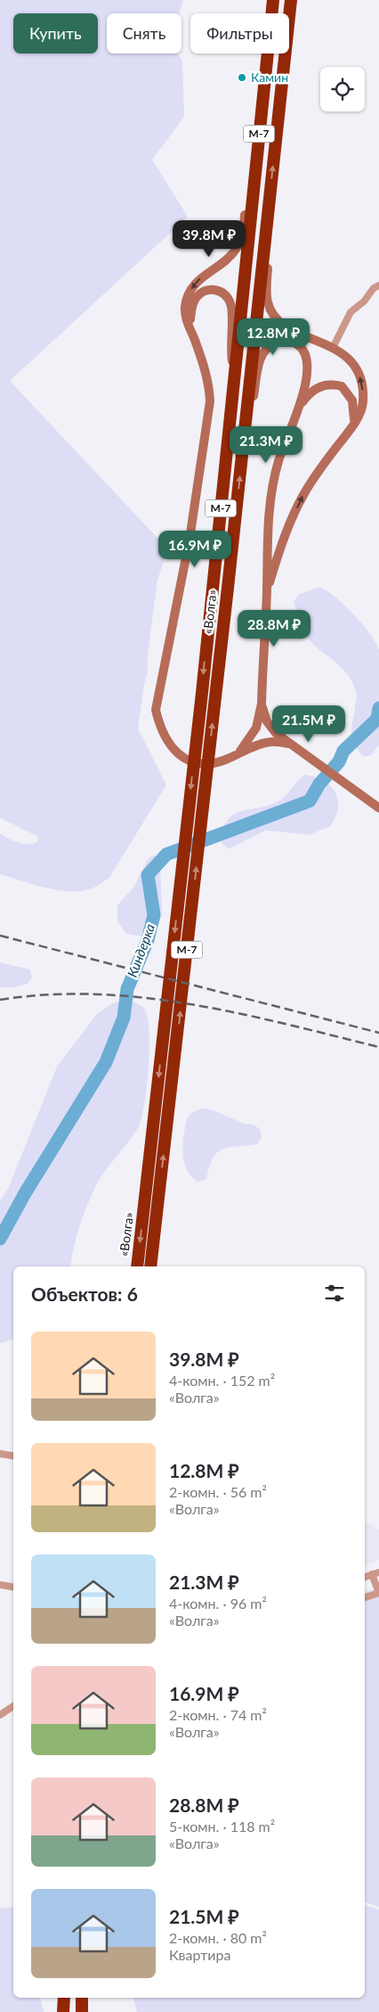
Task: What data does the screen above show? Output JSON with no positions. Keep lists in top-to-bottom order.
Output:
{
  "streets": {
    "highway": ["М-7", "«Волга»"]
  },
  "water": ["Киндерка"],
  "places": ["Камин"],
  "page": {
    "chip": ["Купить", "Снять", "Фильтры"],
    "price": [
      "39.8M ₽",
      "12.8M ₽",
      "21.3M ₽",
      "16.9M ₽",
      "28.8M ₽",
      "21.5M ₽"
    ],
    "heading": "Объектов: 6",
    "list": [
      {
        "name": "39.8M ₽",
        "note": "4-комн. · 152 m² · «Волга»"
      },
      {
        "name": "12.8M ₽",
        "note": "2-комн. · 56 m² · «Волга»"
      },
      {
        "name": "21.3M ₽",
        "note": "4-комн. · 96 m² · «Волга»"
      },
      {
        "name": "16.9M ₽",
        "note": "2-комн. · 74 m² · «Волга»"
      },
      {
        "name": "28.8M ₽",
        "note": "5-комн. · 118 m² · «Волга»"
      },
      {
        "name": "21.5M ₽",
        "note": "2-комн. · 80 m² · Квартира"
      }
    ]
  }
}
